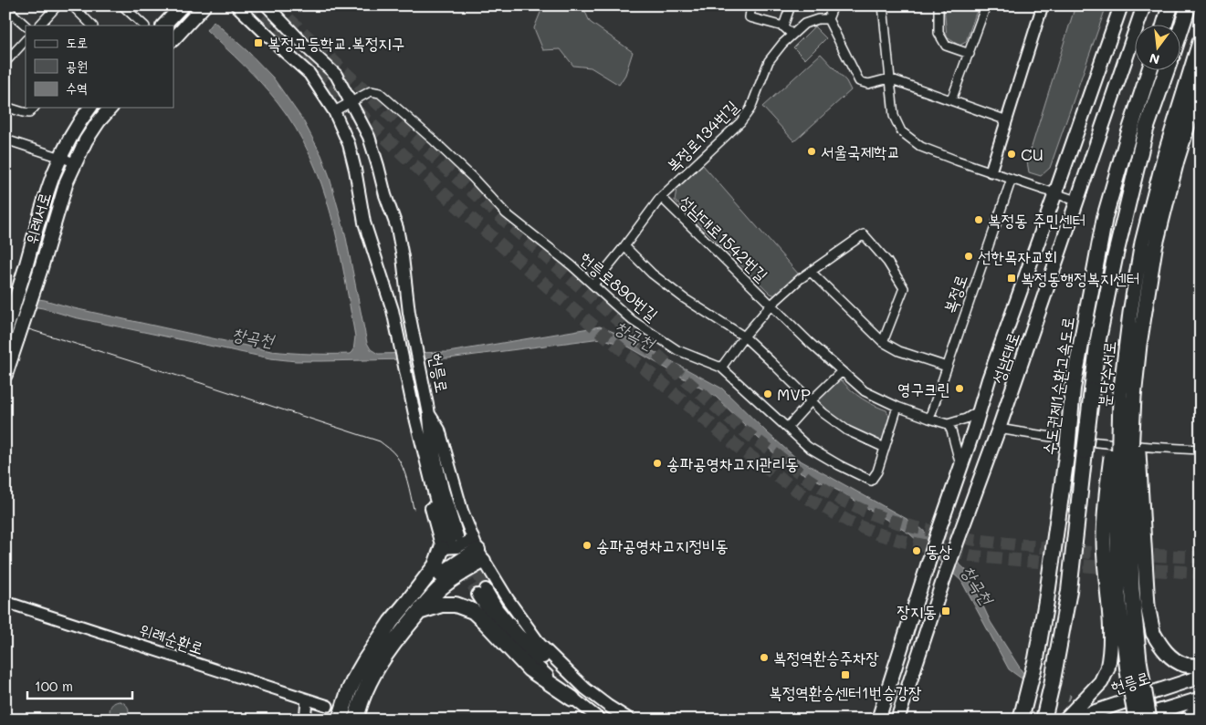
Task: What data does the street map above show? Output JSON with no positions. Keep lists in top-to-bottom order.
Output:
{
  "streets": {
    "highway": ["분당수서로", "수도권제1순환고속도로"],
    "main road": ["위례서로", "성남대로", "헌릉로"],
    "street": [
      "복정로134번길",
      "성남대로1542번길",
      "헌릉로890번길",
      "복정로",
      "위례순환로"
    ]
  },
  "crossings": [
    ["복정로134번길", "성남대로1542번길"],
    ["성남대로1542번길", "헌릉로890번길"],
    ["성남대로1542번길", "복정로"],
    ["헌릉로890번길", "헌릉로"]
  ],
  "water": ["창곡천"],
  "places": {
    "transit": [
      "복정고등학교.복정지구",
      "복정동행정복지센터",
      "장지동",
      "복정역환승센터1번승강장"
    ],
    "other": [
      "서울국제학교",
      "CU",
      "복정동 주민센터",
      "선한목자교회",
      "영구크린",
      "MVP",
      "송파공영차고지관리동",
      "송파공영차고지정비동",
      "동상",
      "복정역환승주차장"
    ]
  },
  "legend": ["도로", "공원", "수역"],
  "scale_bar": "100 m",
  "north": "bottom"
}
